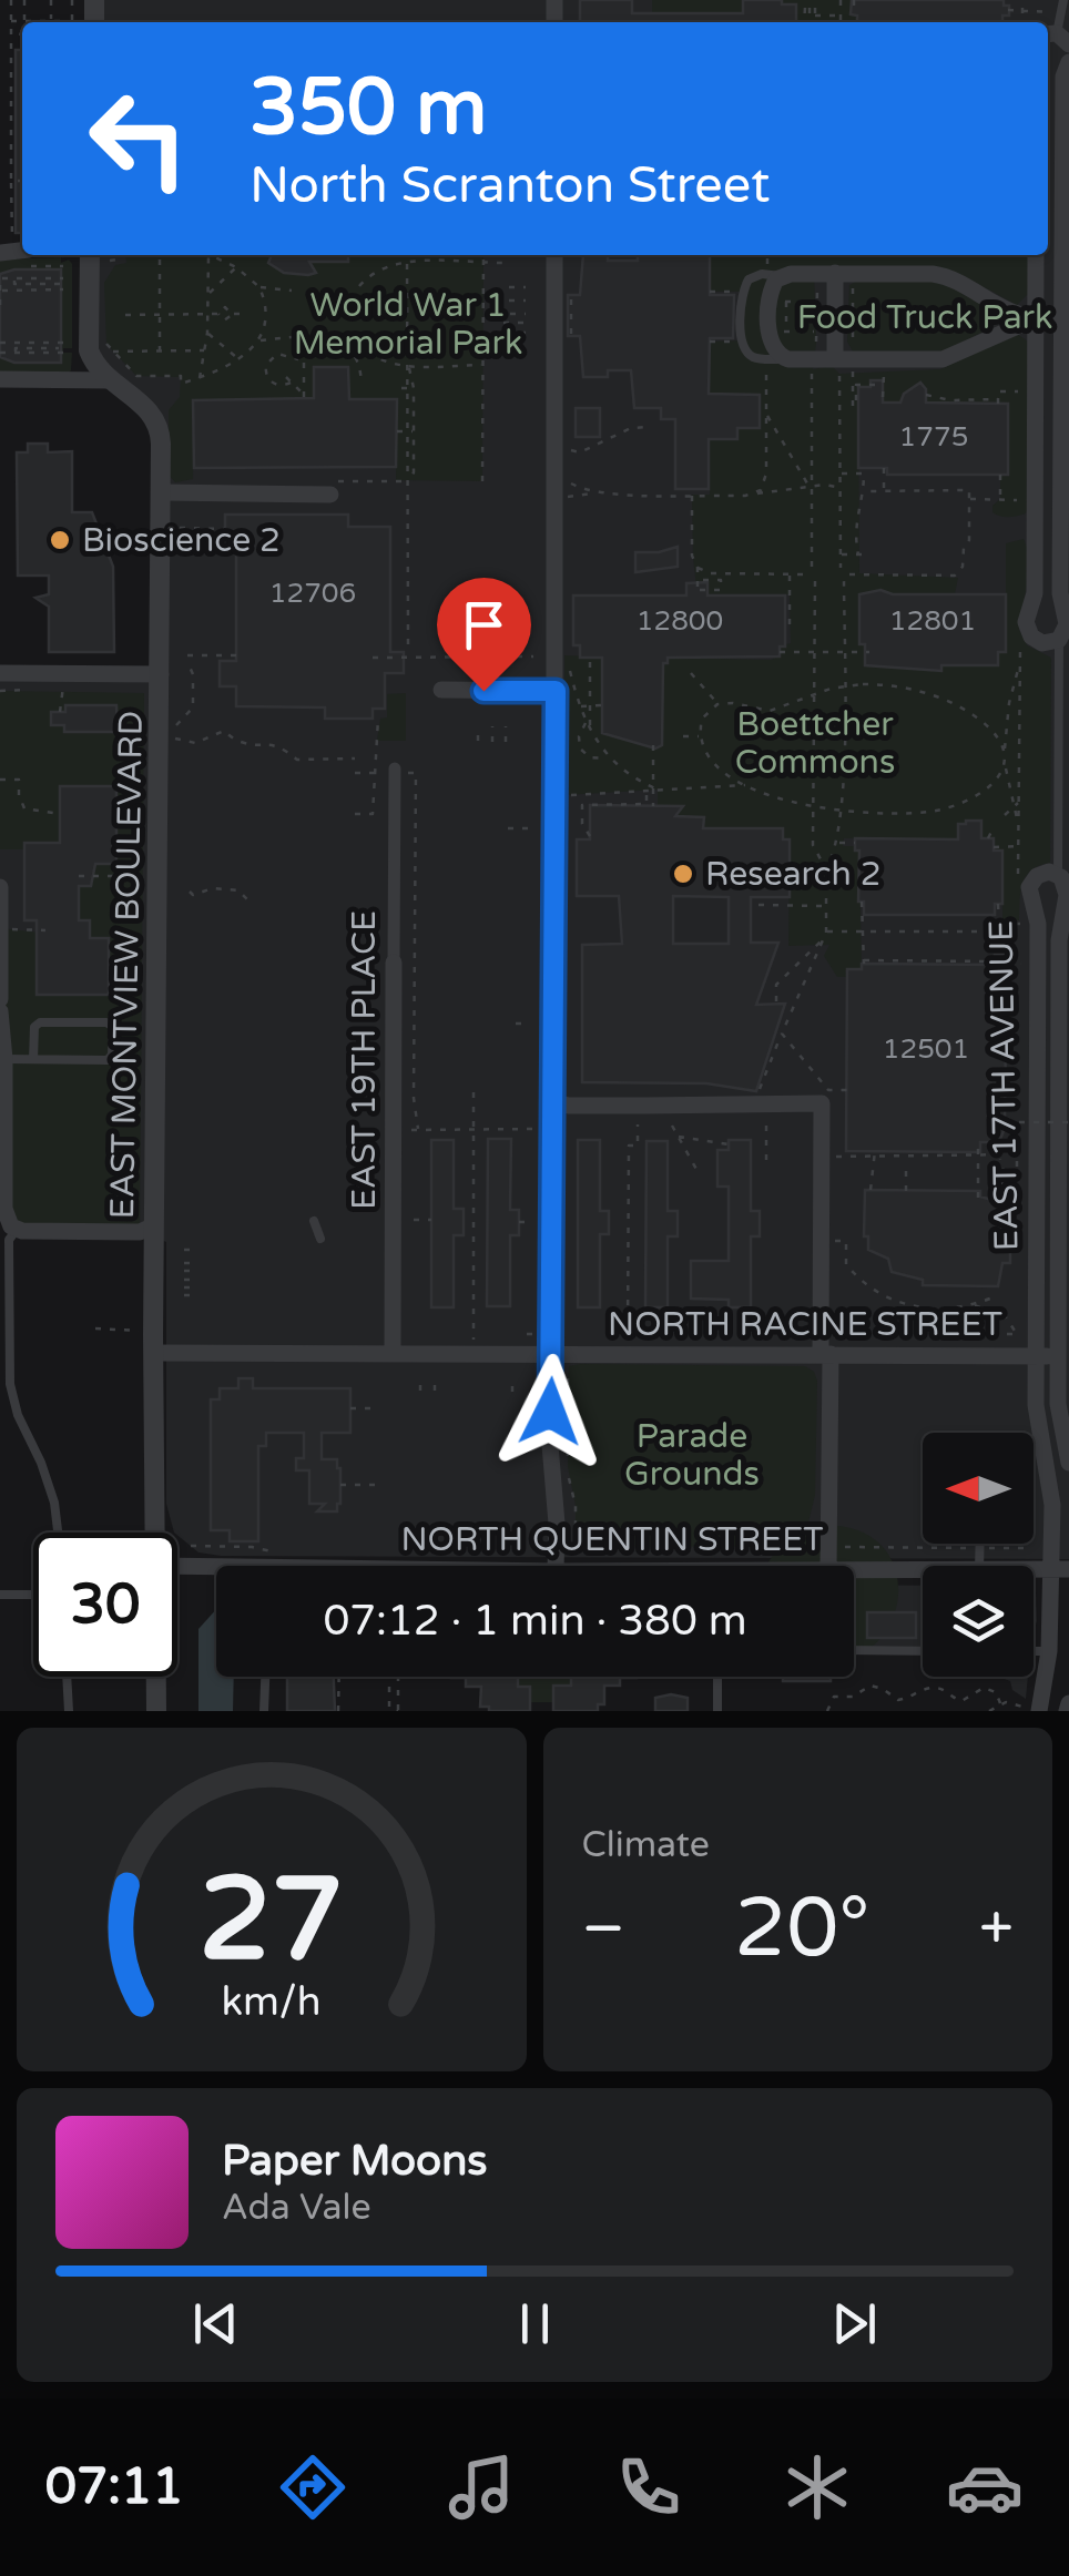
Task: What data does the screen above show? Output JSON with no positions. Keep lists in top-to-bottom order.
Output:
{
  "streets": {
    "street": [
      "EAST MONTVIEW BOULEVARD",
      "EAST 19TH PLACE",
      "EAST 17TH AVENUE",
      "NORTH RACINE STREET",
      "NORTH QUENTIN STREET"
    ]
  },
  "crossings": [
    ["EAST MONTVIEW BOULEVARD", "NORTH RACINE STREET"],
    ["EAST 19TH PLACE", "NORTH RACINE STREET"],
    ["EAST 17TH AVENUE", "NORTH RACINE STREET"]
  ],
  "parks": [
    "World War 1 Memorial Park",
    "Food Truck Park",
    "Boettcher Commons",
    "Parade Grounds"
  ],
  "places": ["Bioscience 2", "Research 2"],
  "house_numbers": [
    "1775",
    "12706",
    "12800",
    "12801",
    "12501"
  ],
  "north": "left",
  "page": {
    "turn": ["350 m", "North Scranton Street"],
    "limit": "30",
    "trip": "07:12 · 1 min · 380 m",
    "tile": "Climate",
    "heat": ["−", "20°", "+"],
    "song": ["Paper Moons", "Ada Vale"],
    "tabs": "07:11",
    "gauge": ["27", "km/h"]
  }
}
